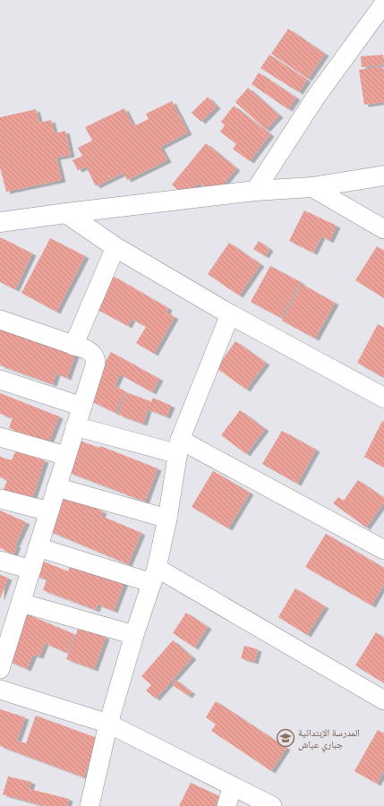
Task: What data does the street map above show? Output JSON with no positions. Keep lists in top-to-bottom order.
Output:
{
  "places": {
    "school or university": ["المدرسة الإبتدائية جباري عياش"]
  }
}
